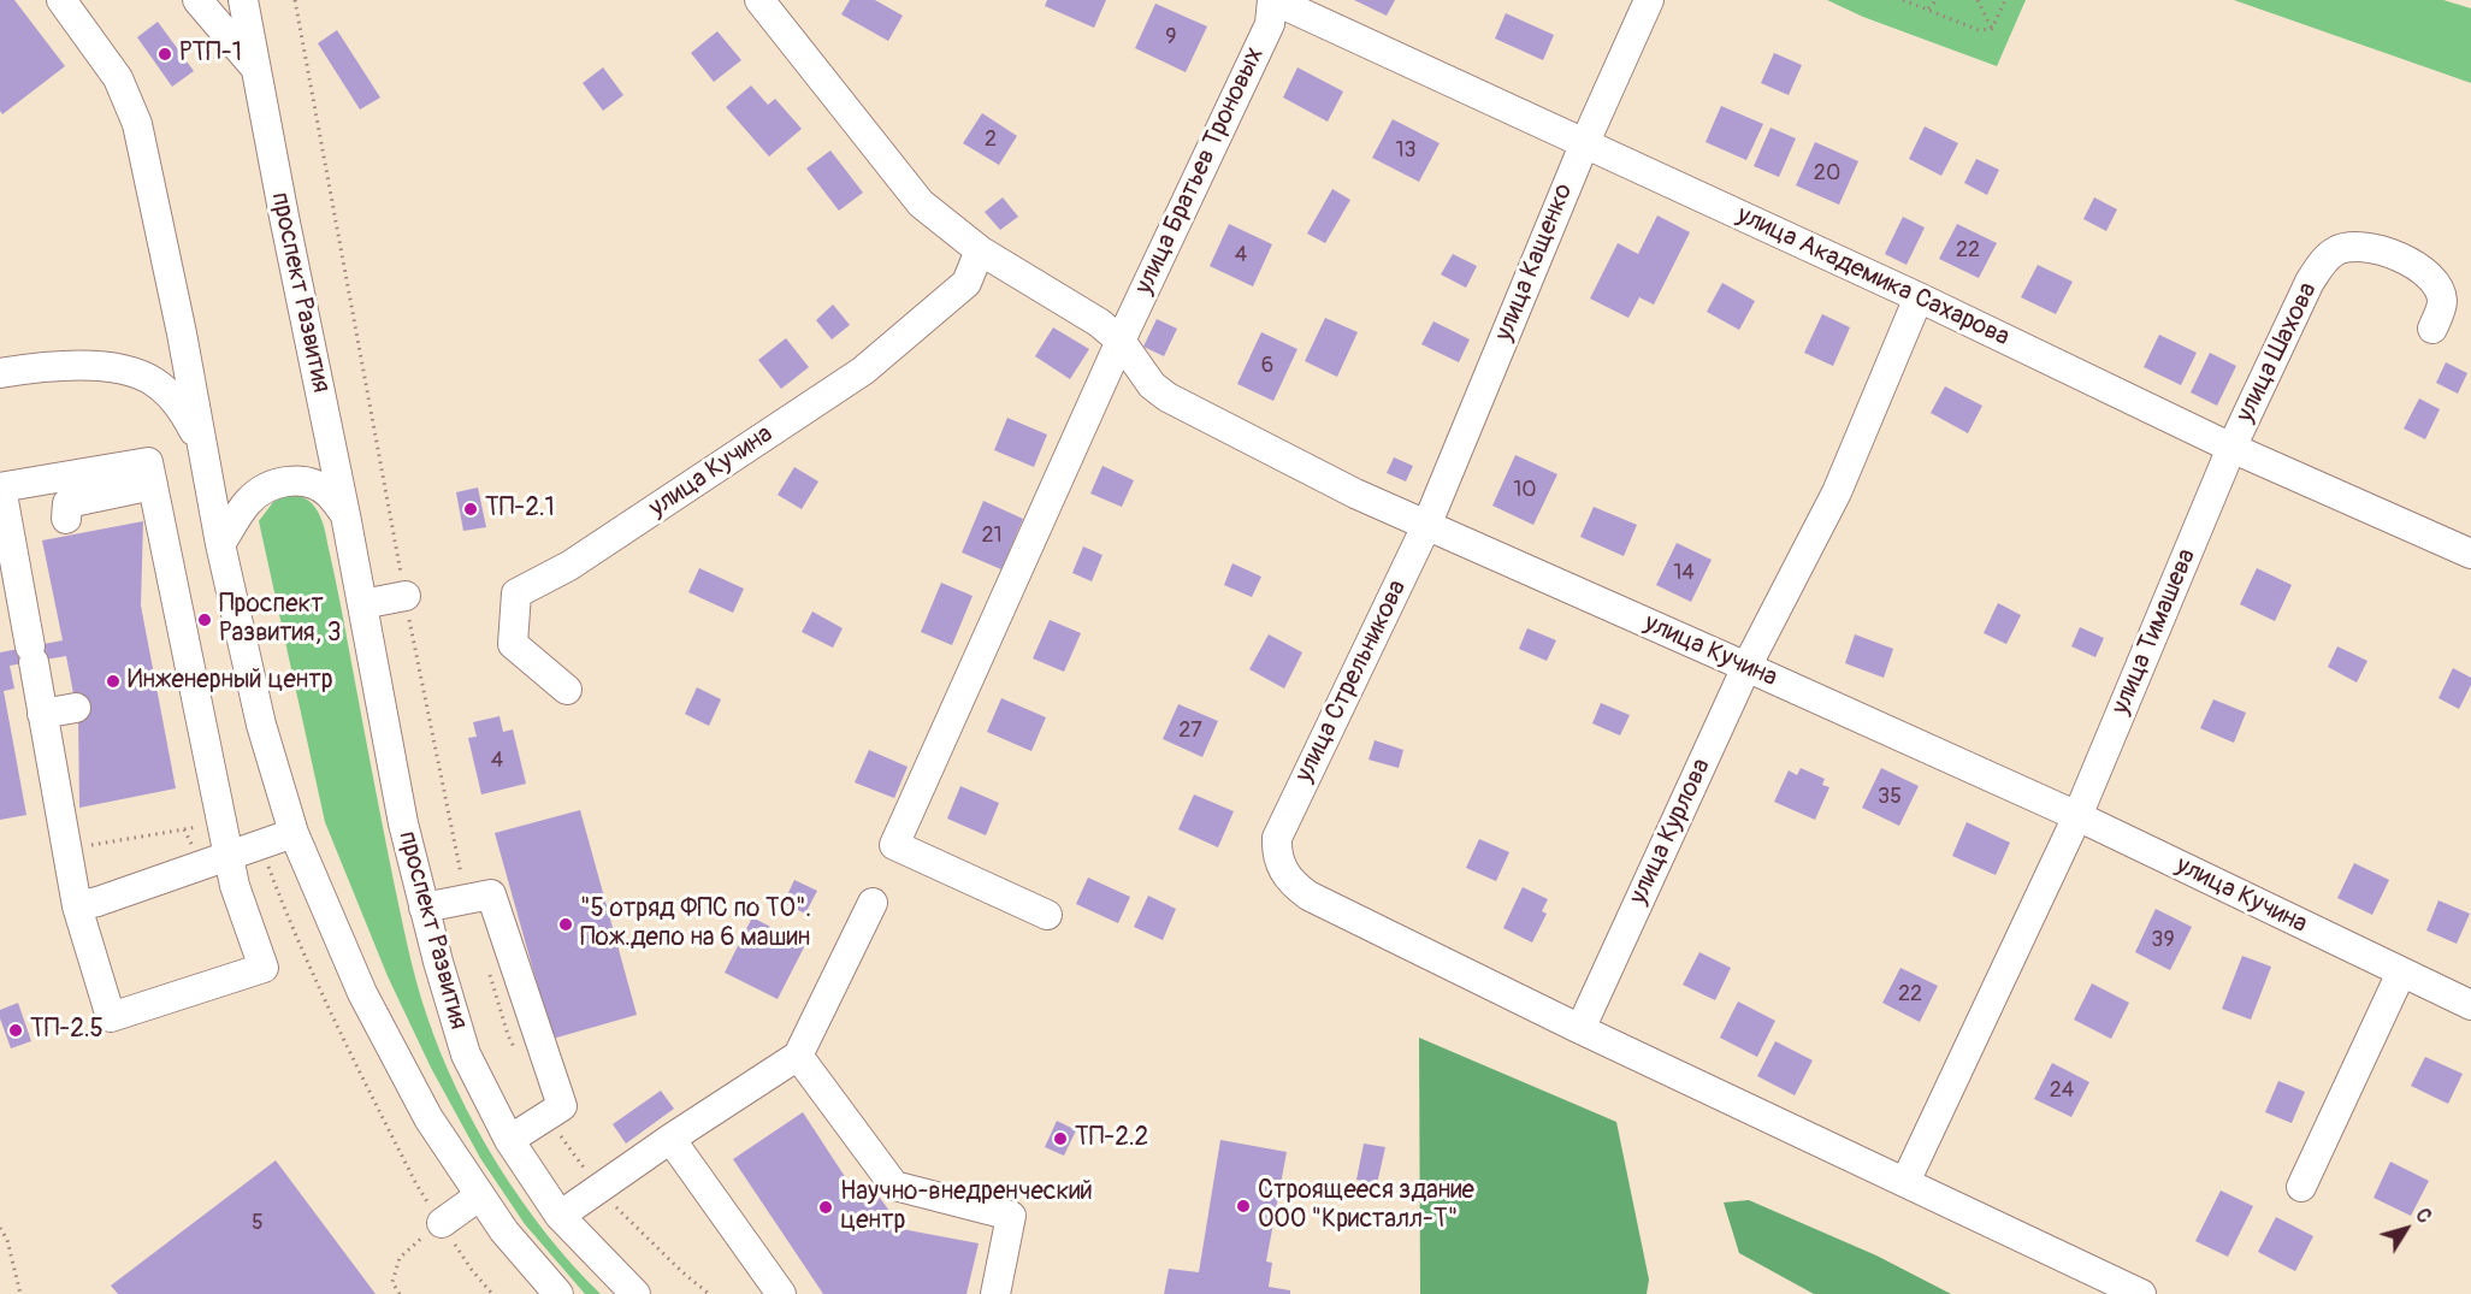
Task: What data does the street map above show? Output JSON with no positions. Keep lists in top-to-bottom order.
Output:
{
  "streets": {
    "street": [
      "улица Братьев Троновых",
      "улица Кащенко",
      "улица Академика Сахарова",
      "проспект Развития",
      "улица Шахова",
      "улица Кучина",
      "улица Тимашева",
      "улица Стрельникова",
      "улица Курлова"
    ]
  },
  "crossings": [
    ["улица Братьев Троновых", "улица Академика Сахарова"],
    ["улица Братьев Троновых", "улица Кучина"],
    ["улица Кащенко", "улица Академика Сахарова"],
    ["улица Кащенко", "улица Кучина"],
    ["улица Кащенко", "улица Стрельникова"],
    ["улица Академика Сахарова", "улица Шахова"],
    ["улица Академика Сахарова", "улица Тимашева"],
    ["улица Академика Сахарова", "улица Курлова"],
    ["улица Шахова", "улица Тимашева"],
    ["улица Кучина", "улица Тимашева"],
    ["улица Кучина", "улица Стрельникова"],
    ["улица Кучина", "улица Курлова"],
    ["улица Стрельникова", "улица Курлова"]
  ],
  "places": [
    "РТП-1",
    "ТП-2.1",
    "Проспект Развития, 3",
    "Инженерный центр",
    "\"5 отряд ФПС по ТО\". Пож.депо на 6 машин",
    "ТП-2.5",
    "ТП-2.2",
    "Строящееся здание ООО \"Кристалл-Т\"",
    "Научно-внедренческий центр"
  ],
  "house_numbers": [
    "9",
    "2",
    "13",
    "20",
    "22",
    "4",
    "6",
    "10",
    "21",
    "14",
    "27",
    "4",
    "35",
    "39",
    "22",
    "24",
    "5"
  ],
  "north": "top right"
}
